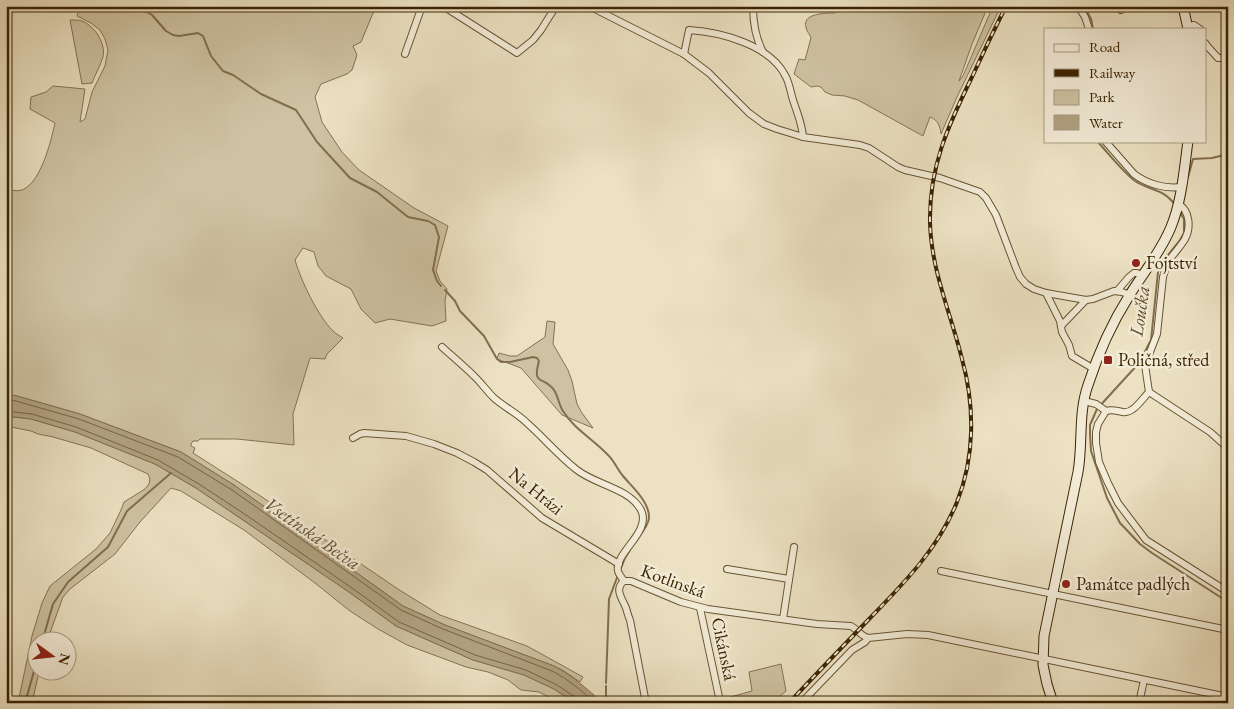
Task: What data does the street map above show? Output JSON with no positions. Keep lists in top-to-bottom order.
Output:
{
  "streets": {
    "street": ["Na Hrázi", "Kotlinská", "Cikánská"]
  },
  "crossings": [
    ["Na Hrázi", "Kotlinská"],
    ["Kotlinská", "Cikánská"]
  ],
  "water": ["Loučka", "Vsetínská Bečva"],
  "places": {
    "other": ["Fojtství", "Památce padlých"],
    "transit": ["Poličná, střed"]
  },
  "legend": [
    "Road",
    "Railway",
    "Park",
    "Water"
  ],
  "north": "right"
}
